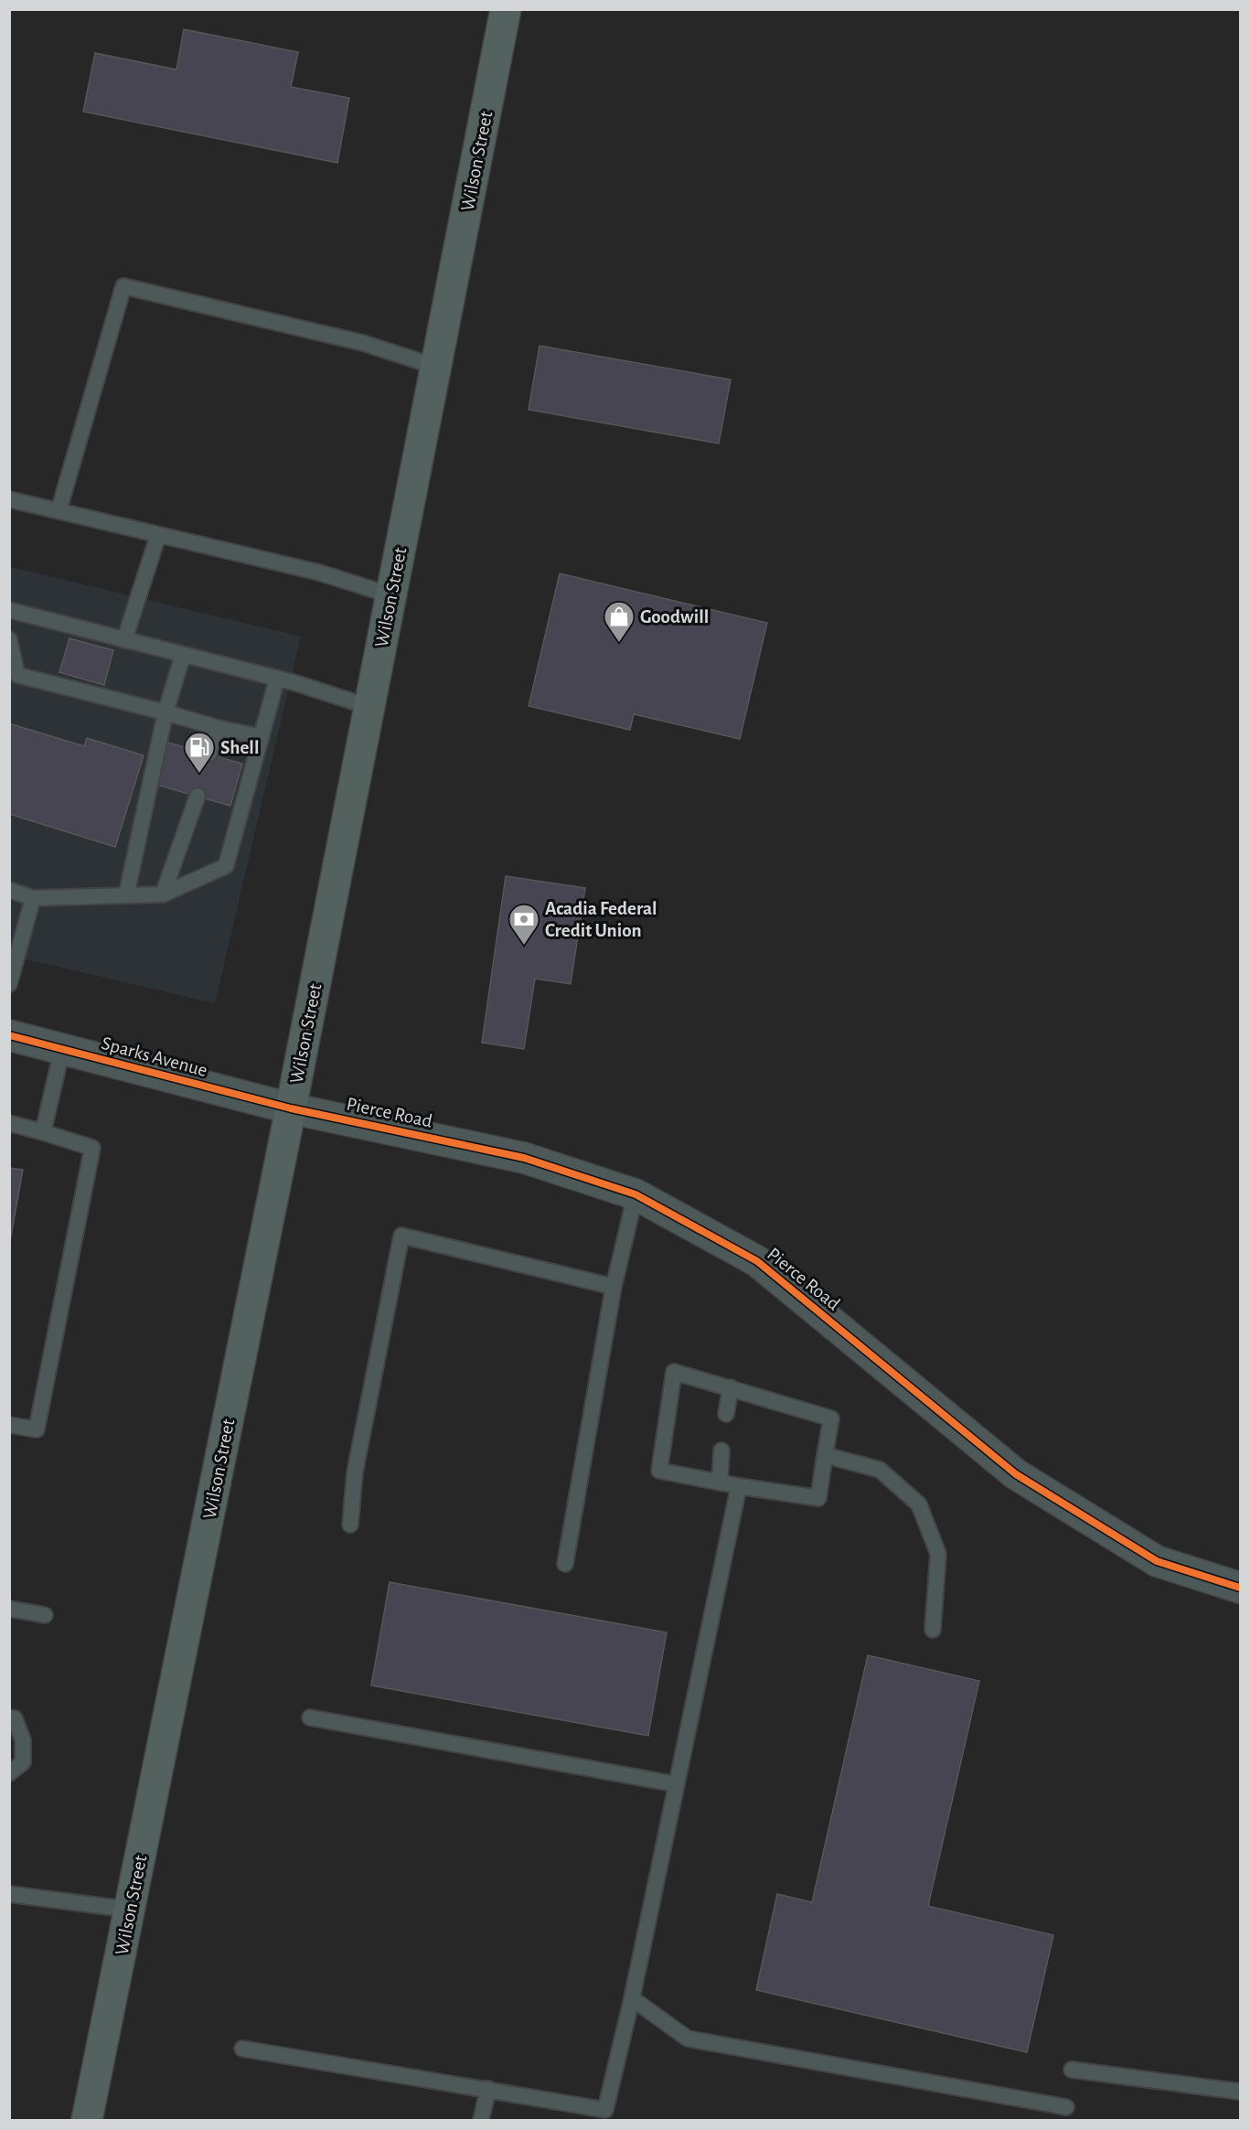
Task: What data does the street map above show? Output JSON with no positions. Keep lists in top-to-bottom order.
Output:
{
  "streets": {
    "main road": ["Wilson Street"],
    "street": ["Sparks Avenue", "Pierce Road"]
  },
  "crossings": [
    ["Wilson Street", "Sparks Avenue"],
    ["Wilson Street", "Pierce Road"],
    ["Sparks Avenue", "Pierce Road"]
  ],
  "places": {
    "shop": ["Goodwill"],
    "fuel station": ["Shell"],
    "bank": ["Acadia Federal Credit Union"]
  }
}
